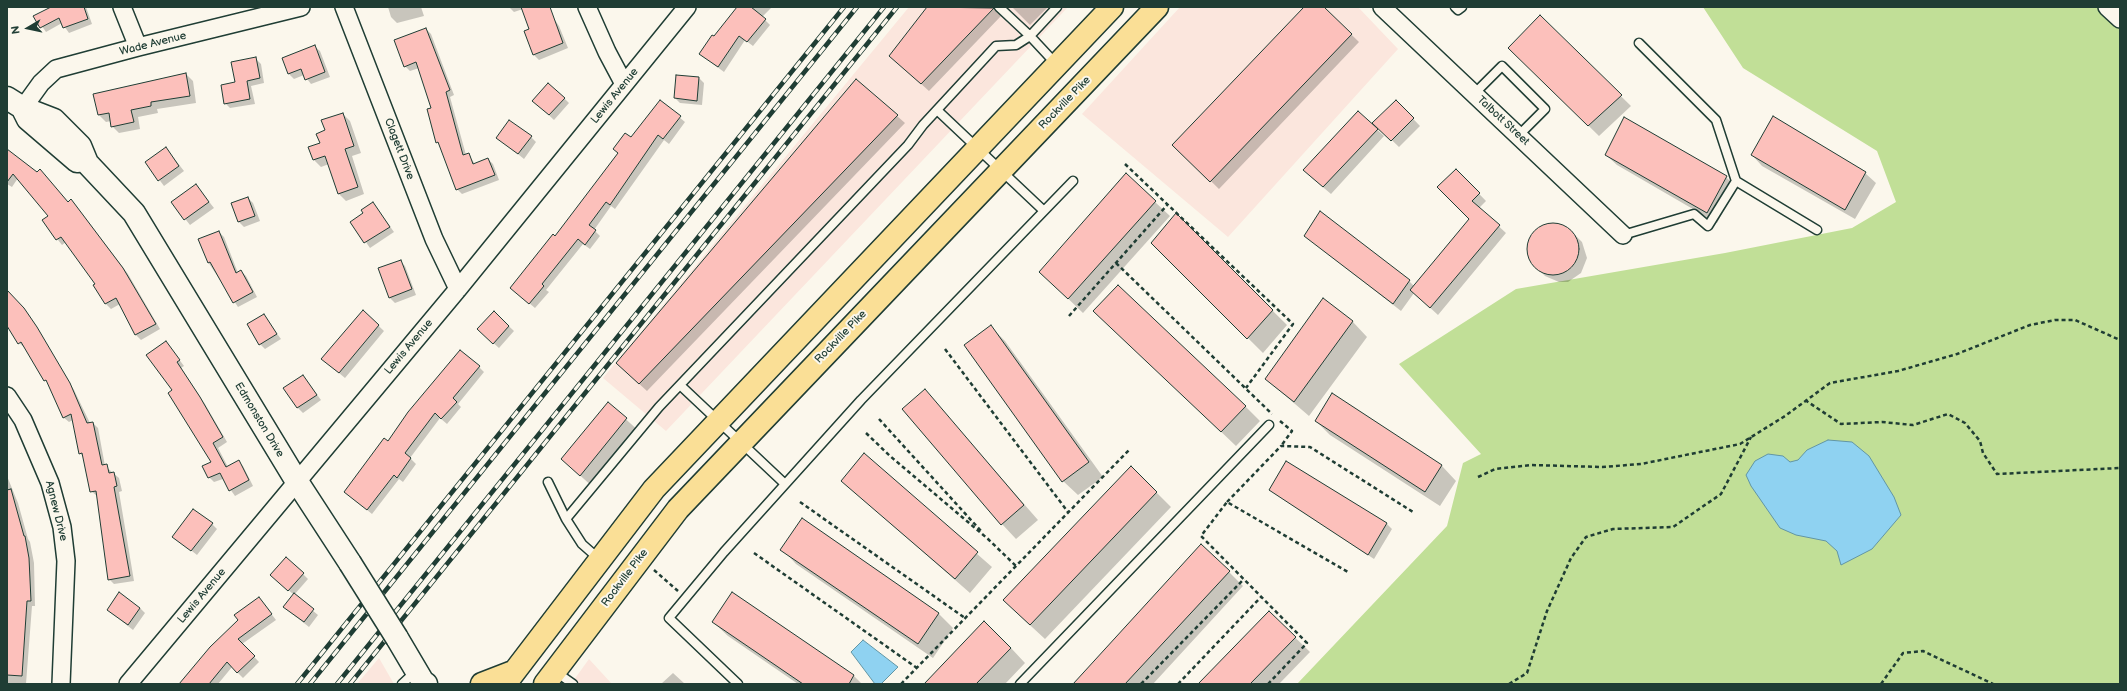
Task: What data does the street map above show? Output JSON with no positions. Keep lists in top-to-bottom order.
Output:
{
  "streets": {
    "main road": ["Rockville Pike"],
    "street": [
      "Wade Avenue",
      "Lewis Avenue",
      "Talbott Street",
      "Clagett Drive",
      "Edmonston Drive",
      "Agnew Drive"
    ]
  },
  "crossings": [
    ["Wade Avenue", "Edmonston Drive"],
    ["Lewis Avenue", "Clagett Drive"],
    ["Lewis Avenue", "Edmonston Drive"]
  ],
  "north": "left"
}
